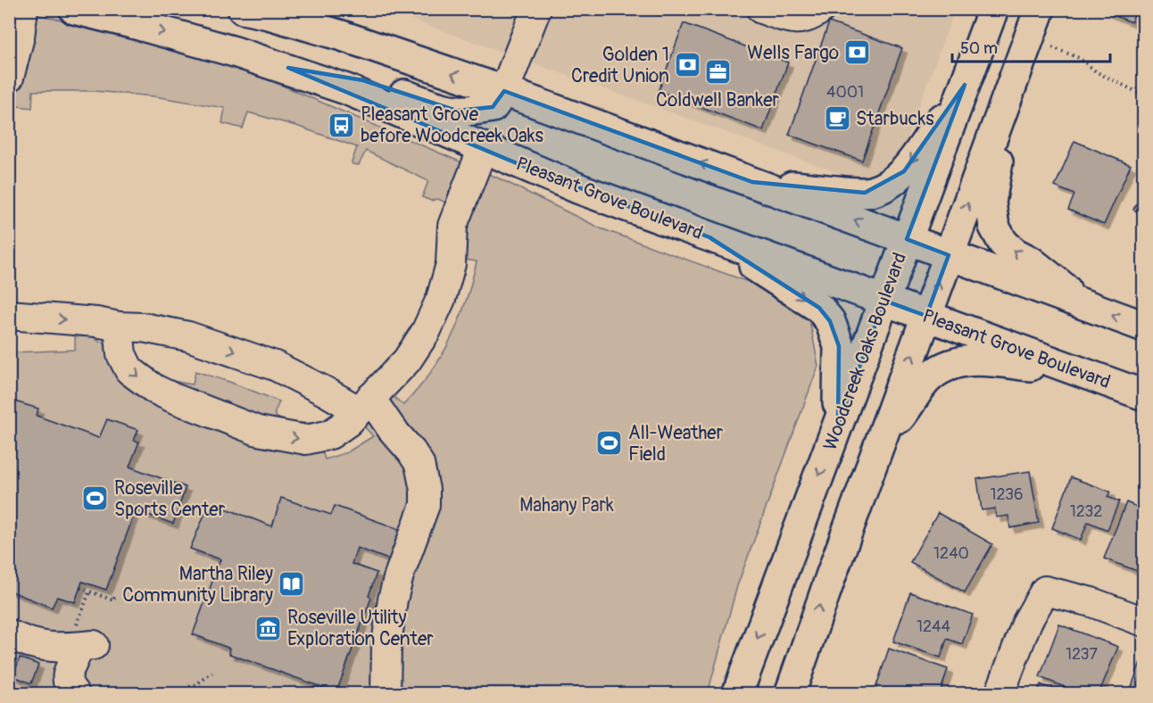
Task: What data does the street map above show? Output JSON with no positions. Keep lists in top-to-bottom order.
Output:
{
  "streets": {
    "main road": ["Pleasant Grove Boulevard", "Woodcreek Oaks Boulevard"]
  },
  "crossings": [
    ["Pleasant Grove Boulevard", "Woodcreek Oaks Boulevard"]
  ],
  "parks": ["Mahany Park"],
  "places": {
    "bank": ["Wells Fargo", "Golden 1 Credit Union"],
    "office": ["Coldwell Banker"],
    "cafe": ["Starbucks"],
    "bus stop": ["Pleasant Grove before Woodcreek Oaks"],
    "sports": ["All-Weather Field", "Roseville Sports Center"],
    "library": ["Martha Riley Community Library"],
    "museum": ["Roseville Utility Exploration Center"]
  },
  "house_numbers": [
    "4001",
    "1236",
    "1232",
    "1240",
    "1244",
    "1237"
  ],
  "scale_bar": "50 m"
}
